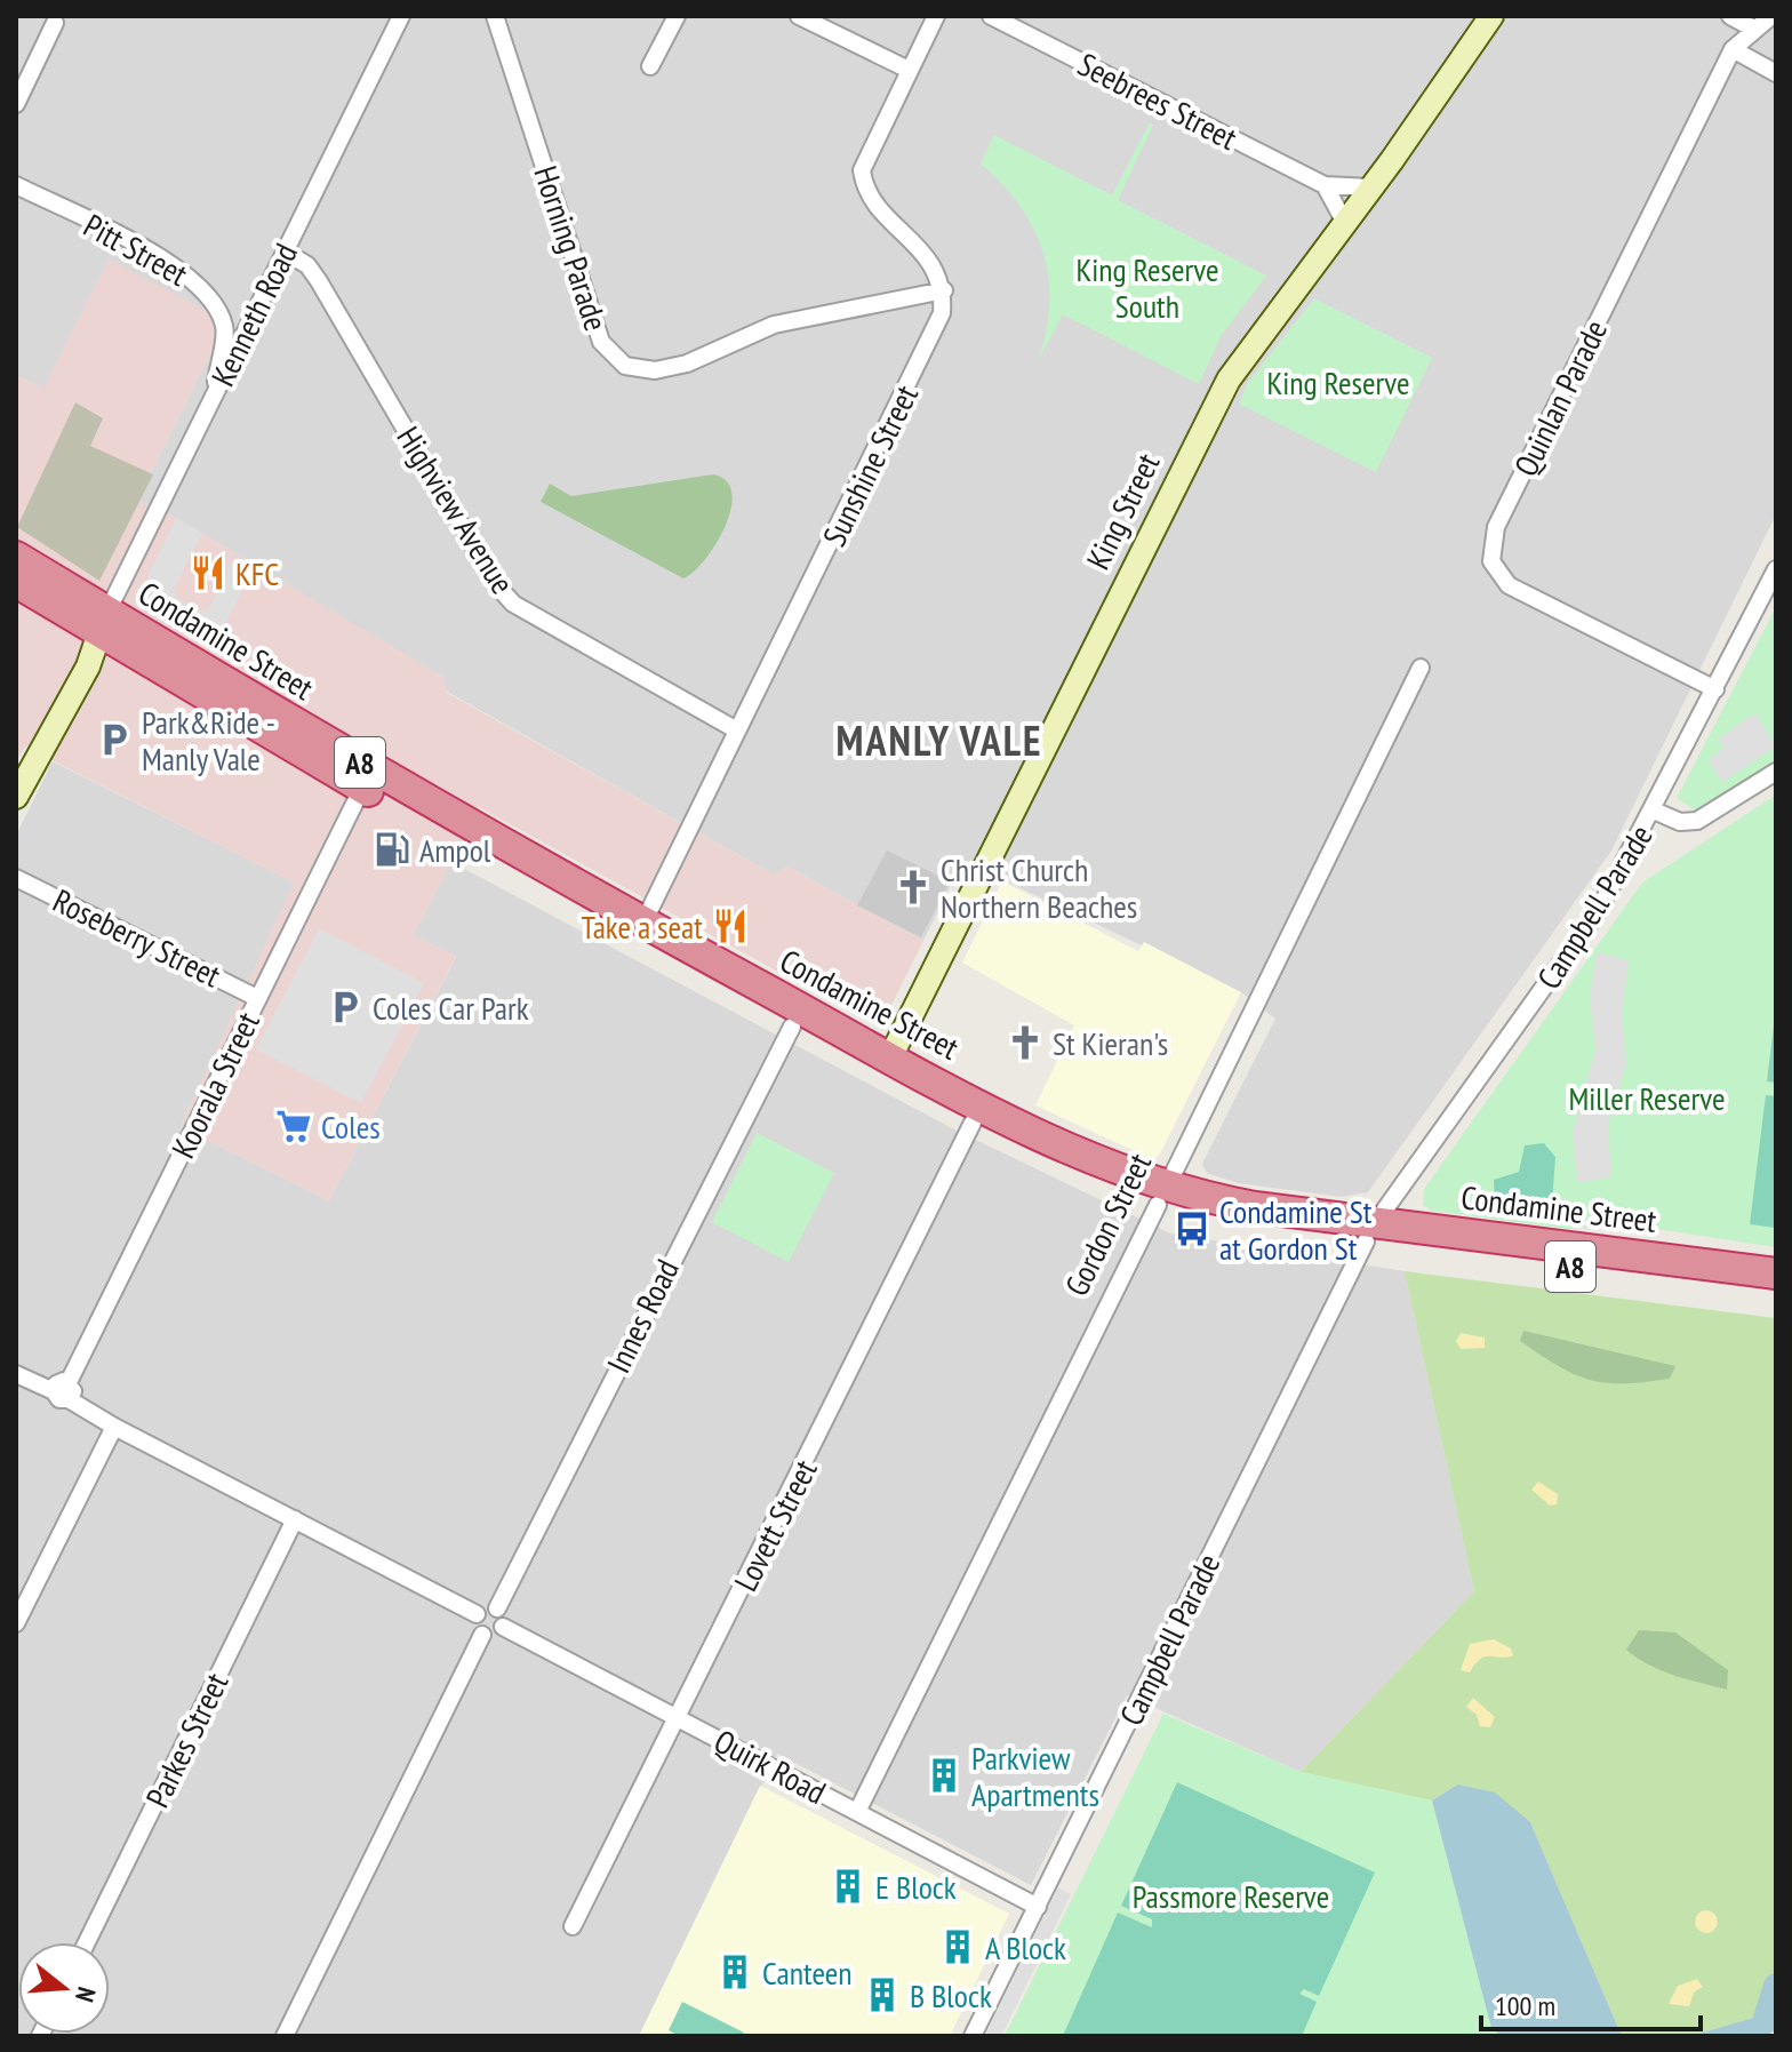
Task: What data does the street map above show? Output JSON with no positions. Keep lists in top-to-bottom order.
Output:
{
  "streets": {
    "highway": ["Condamine Street", "A8"],
    "street": [
      "Seebrees Street",
      "Horning Parade",
      "Pitt Street",
      "Kenneth Road",
      "Quinlan Parade",
      "Sunshine Street",
      "Highview Avenue",
      "King Street",
      "Campbell Parade",
      "Roseberry Street",
      "Koorala Street",
      "Gordon Street",
      "Innes Road",
      "Lovett Street",
      "Parkes Street",
      "Quirk Road"
    ]
  },
  "crossings": [
    ["Seebrees Street", "King Street"],
    ["Horning Parade", "Sunshine Street"],
    ["Pitt Street", "Kenneth Road"],
    ["Kenneth Road", "Highview Avenue"],
    ["Kenneth Road", "Condamine Street"],
    ["Quinlan Parade", "Campbell Parade"],
    ["Sunshine Street", "Highview Avenue"],
    ["Sunshine Street", "Condamine Street"],
    ["King Street", "Condamine Street"],
    ["Condamine Street", "Campbell Parade"],
    ["Condamine Street", "Koorala Street"],
    ["Condamine Street", "Gordon Street"],
    ["Condamine Street", "Innes Road"],
    ["Condamine Street", "Lovett Street"],
    ["Campbell Parade", "Quirk Road"],
    ["Roseberry Street", "Koorala Street"],
    ["Gordon Street", "Quirk Road"],
    ["Innes Road", "Quirk Road"],
    ["Lovett Street", "Quirk Road"]
  ],
  "districts": ["MANLY VALE"],
  "parks": [
    "King Reserve South",
    "King Reserve",
    "Miller Reserve",
    "Passmore Reserve"
  ],
  "places": {
    "restaurant": ["KFC", "Take a seat"],
    "parking": ["Park&Ride - Manly Vale", "Coles Car Park"],
    "fuel station": ["Ampol"],
    "church": ["Christ Church Northern Beaches", "St Kieran's"],
    "supermarket": ["Coles"],
    "bus stop": ["Condamine St at Gordon St"],
    "building": [
      "Parkview Apartments",
      "E Block",
      "A Block",
      "Canteen",
      "B Block"
    ]
  },
  "scale_bar": "100 m",
  "north": "right"
}
